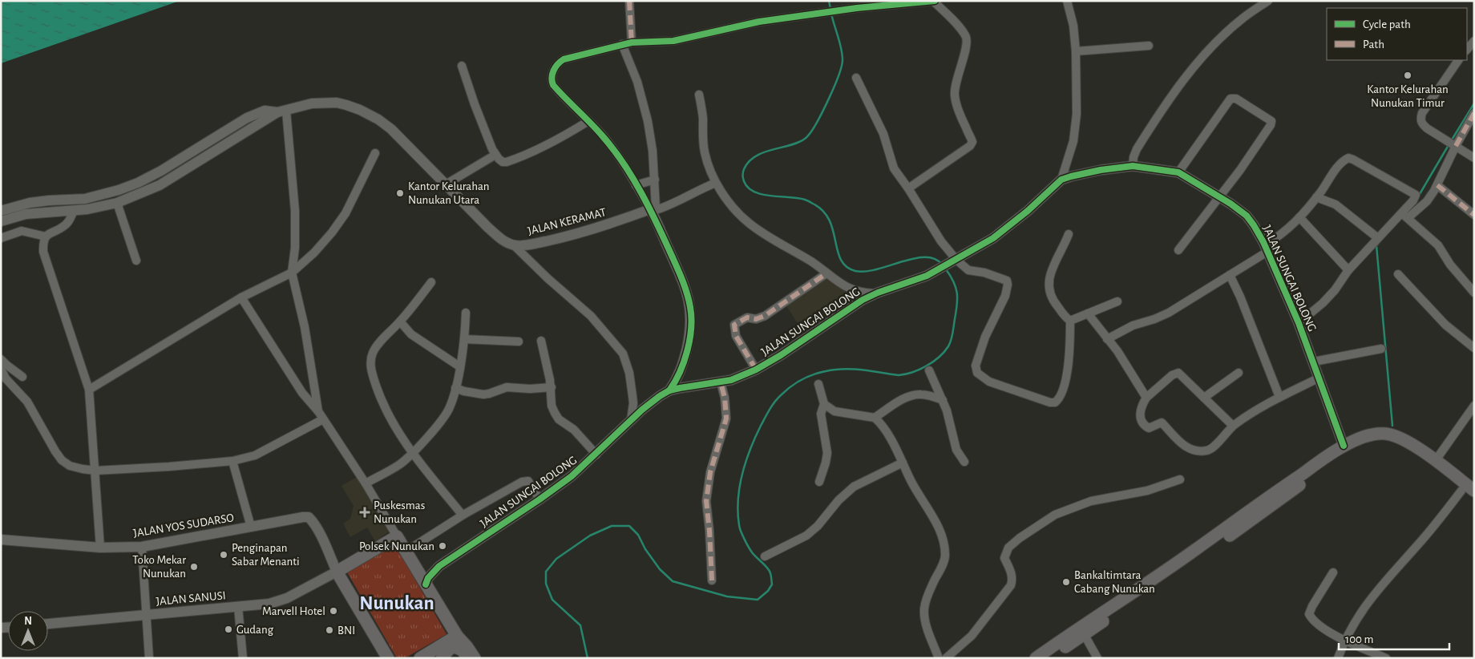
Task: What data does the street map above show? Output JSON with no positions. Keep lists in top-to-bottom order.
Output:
{
  "streets": {
    "street": [
      "JALAN KERAMAT",
      "JALAN SUNGAI BOLONG",
      "JALAN YOS SUDARSO",
      "JALAN SANUSI"
    ]
  },
  "crossings": [
    ["JALAN YOS SUDARSO", "JALAN SANUSI"]
  ],
  "districts": ["Nunukan"],
  "places": {
    "other": [
      "Kantor Kelurahan Nunukan Timur",
      "Kantor Kelurahan Nunukan Utara",
      "Polsek Nunukan",
      "Penginapan Sabar Menanti",
      "Toko Mekar Nunukan",
      "Bankaltimtara Cabang Nunukan",
      "Marvell Hotel",
      "Gudang",
      "BNI"
    ],
    "health": ["Puskesmas Nunukan"]
  },
  "legend": ["Cycle path", "Path"],
  "scale_bar": "100 m",
  "north": "top"
}
